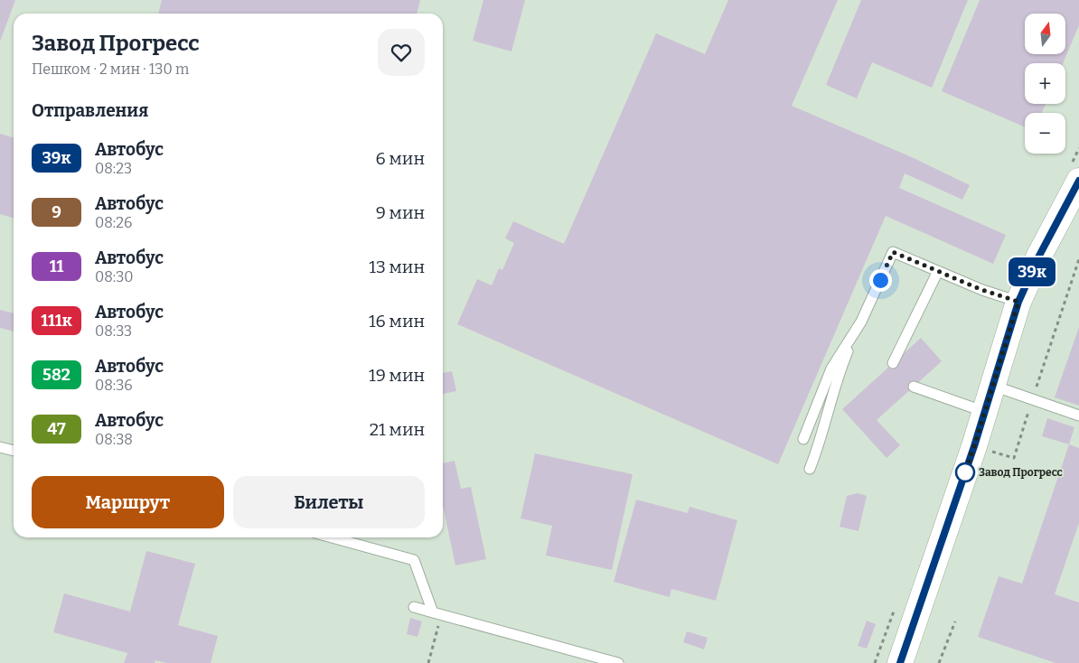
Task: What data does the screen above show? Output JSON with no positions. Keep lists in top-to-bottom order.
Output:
{
  "places": ["Завод Прогресс"],
  "lines": ["bus line 39к"],
  "north": "top",
  "page": {
    "on_map": "39к",
    "map_buttons": ["+", "−"],
    "heading": [
      ["Завод Прогресс", "Пешком · 2 мин · 130 m"],
      "Отправления"
    ],
    "list": [
      {
        "mark": "39к",
        "name": "Автобус",
        "note": "08:23",
        "value": "6 мин"
      },
      {
        "mark": "9",
        "name": "Автобус",
        "note": "08:26",
        "value": "9 мин"
      },
      {
        "mark": "11",
        "name": "Автобус",
        "note": "08:30",
        "value": "13 мин"
      },
      {
        "mark": "111к",
        "name": "Автобус",
        "note": "08:33",
        "value": "16 мин"
      },
      {
        "mark": "582",
        "name": "Автобус",
        "note": "08:36",
        "value": "19 мин"
      },
      {
        "mark": "47",
        "name": "Автобус",
        "note": "08:38",
        "value": "21 мин"
      }
    ],
    "buttons": ["Маршрут", "Билеты"]
  }
}
